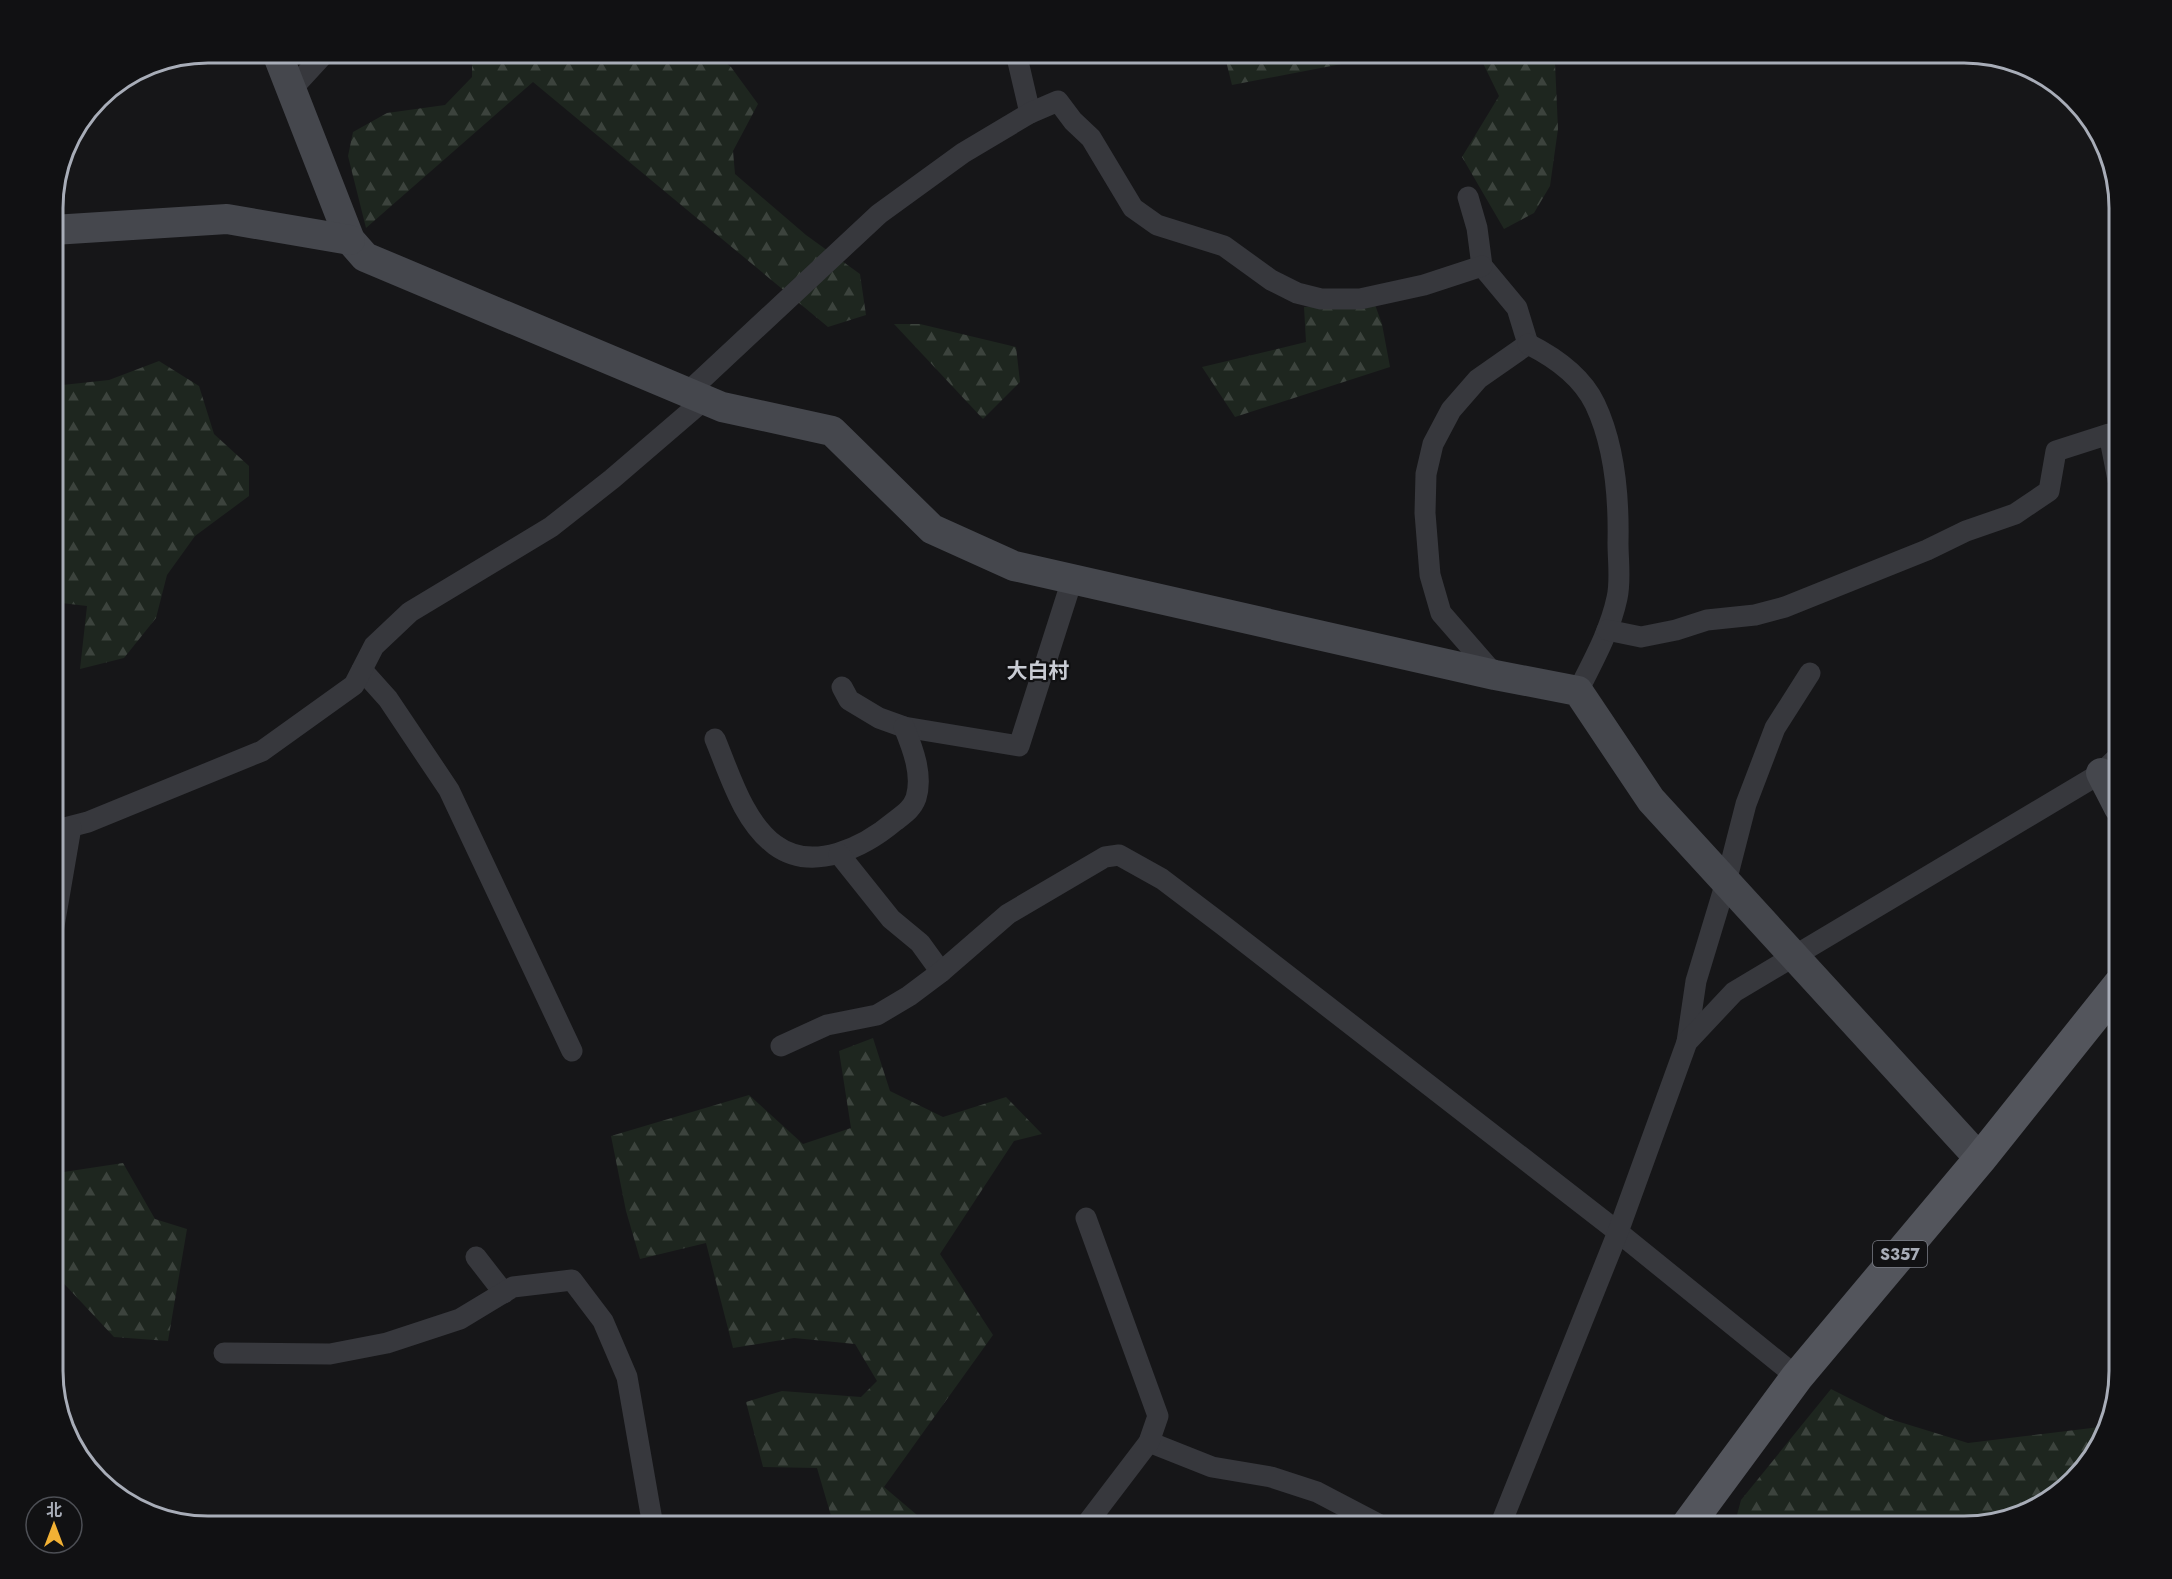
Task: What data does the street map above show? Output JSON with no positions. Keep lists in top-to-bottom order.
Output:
{
  "streets": {
    "main road": ["S357"]
  },
  "districts": ["大白村"],
  "north": "top"
}
